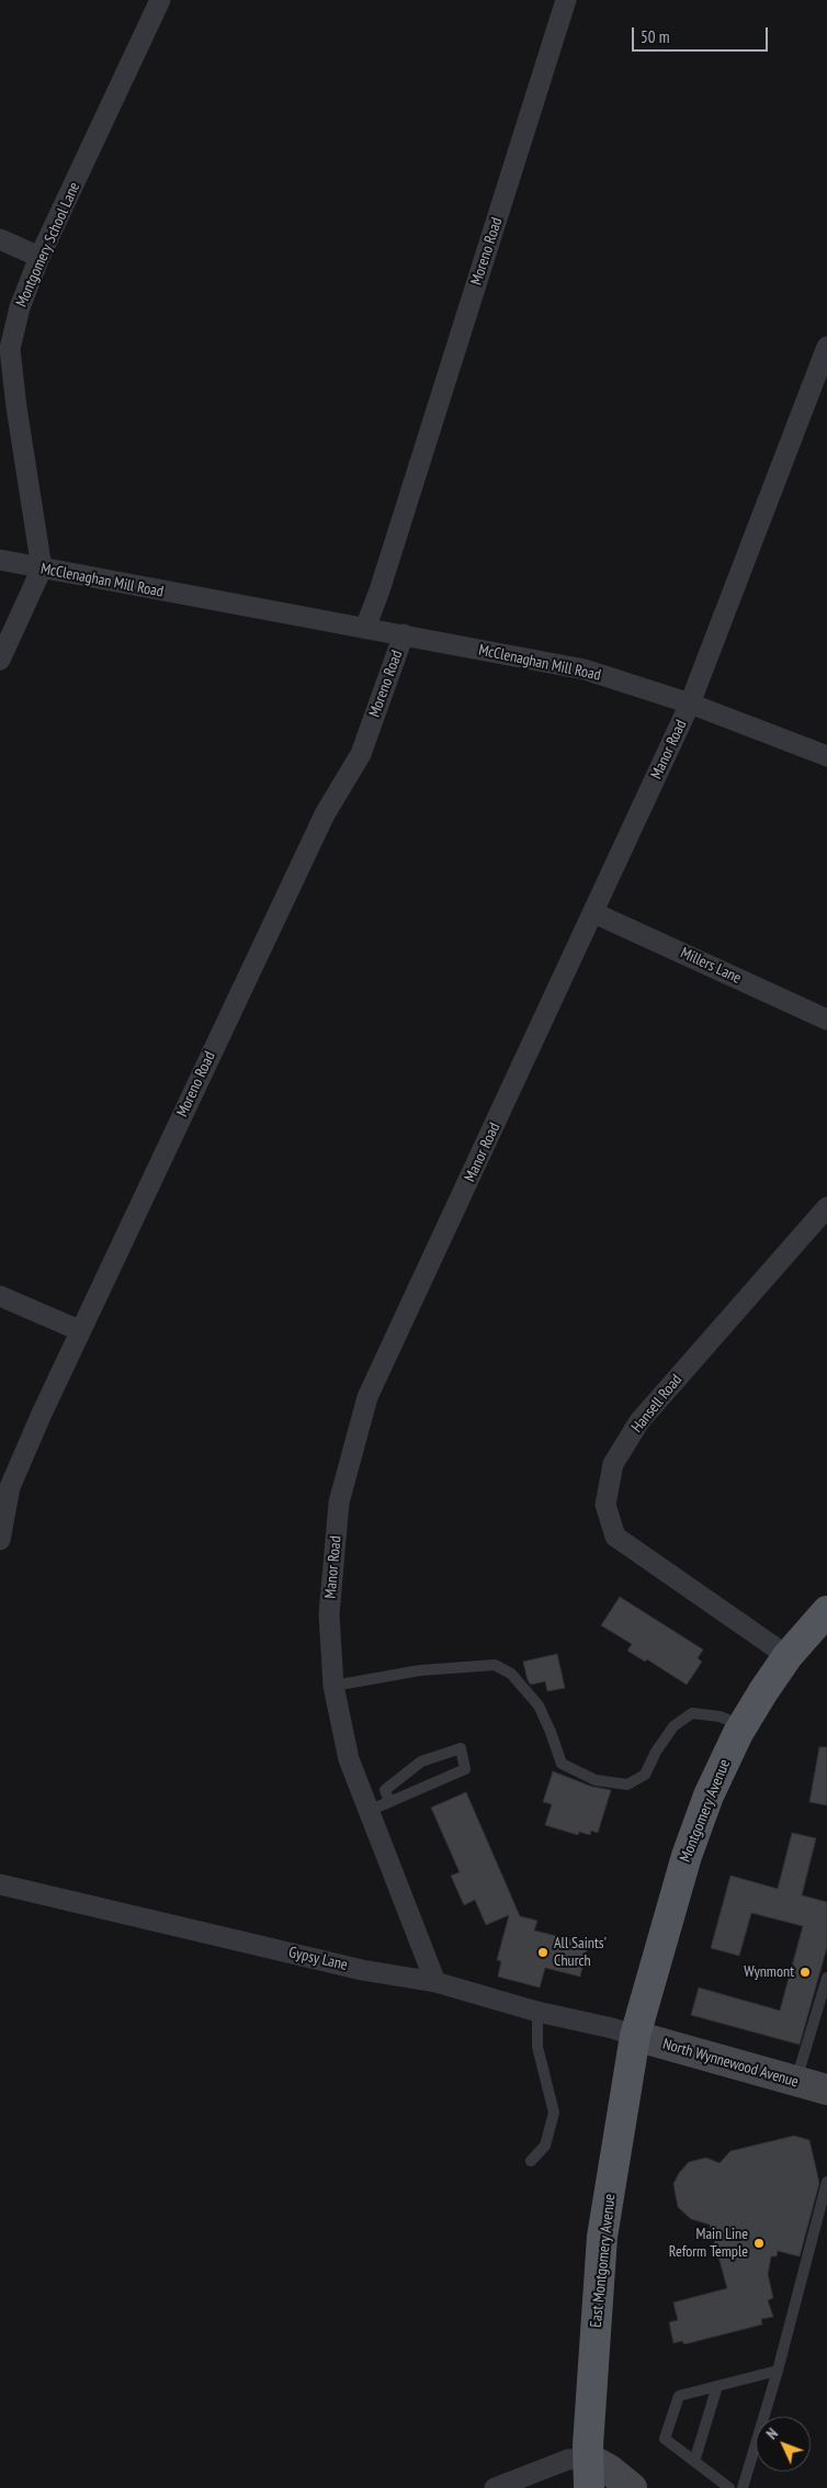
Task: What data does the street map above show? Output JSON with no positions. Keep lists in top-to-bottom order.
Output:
{
  "streets": {
    "main road": ["Montgomery Avenue", "East Montgomery Avenue"],
    "street": [
      "Montgomery School Lane",
      "Moreno Road",
      "McClenaghan Mill Road",
      "Manor Road",
      "Millers Lane",
      "Hansell Road",
      "Gypsy Lane",
      "North Wynnewood Avenue"
    ]
  },
  "crossings": [
    ["Montgomery School Lane", "McClenaghan Mill Road"],
    ["Moreno Road", "McClenaghan Mill Road"],
    ["McClenaghan Mill Road", "Manor Road"],
    ["Manor Road", "Millers Lane"],
    ["Manor Road", "Gypsy Lane"],
    ["Hansell Road", "Montgomery Avenue"],
    ["Montgomery Avenue", "Gypsy Lane"],
    ["Montgomery Avenue", "North Wynnewood Avenue"],
    ["Montgomery Avenue", "East Montgomery Avenue"],
    ["Gypsy Lane", "North Wynnewood Avenue"],
    ["Gypsy Lane", "East Montgomery Avenue"],
    ["North Wynnewood Avenue", "East Montgomery Avenue"]
  ],
  "places": ["All Saints' Church", "Wynmont", "Main Line Reform Temple"],
  "scale_bar": "50 m",
  "north": "top left"
}
